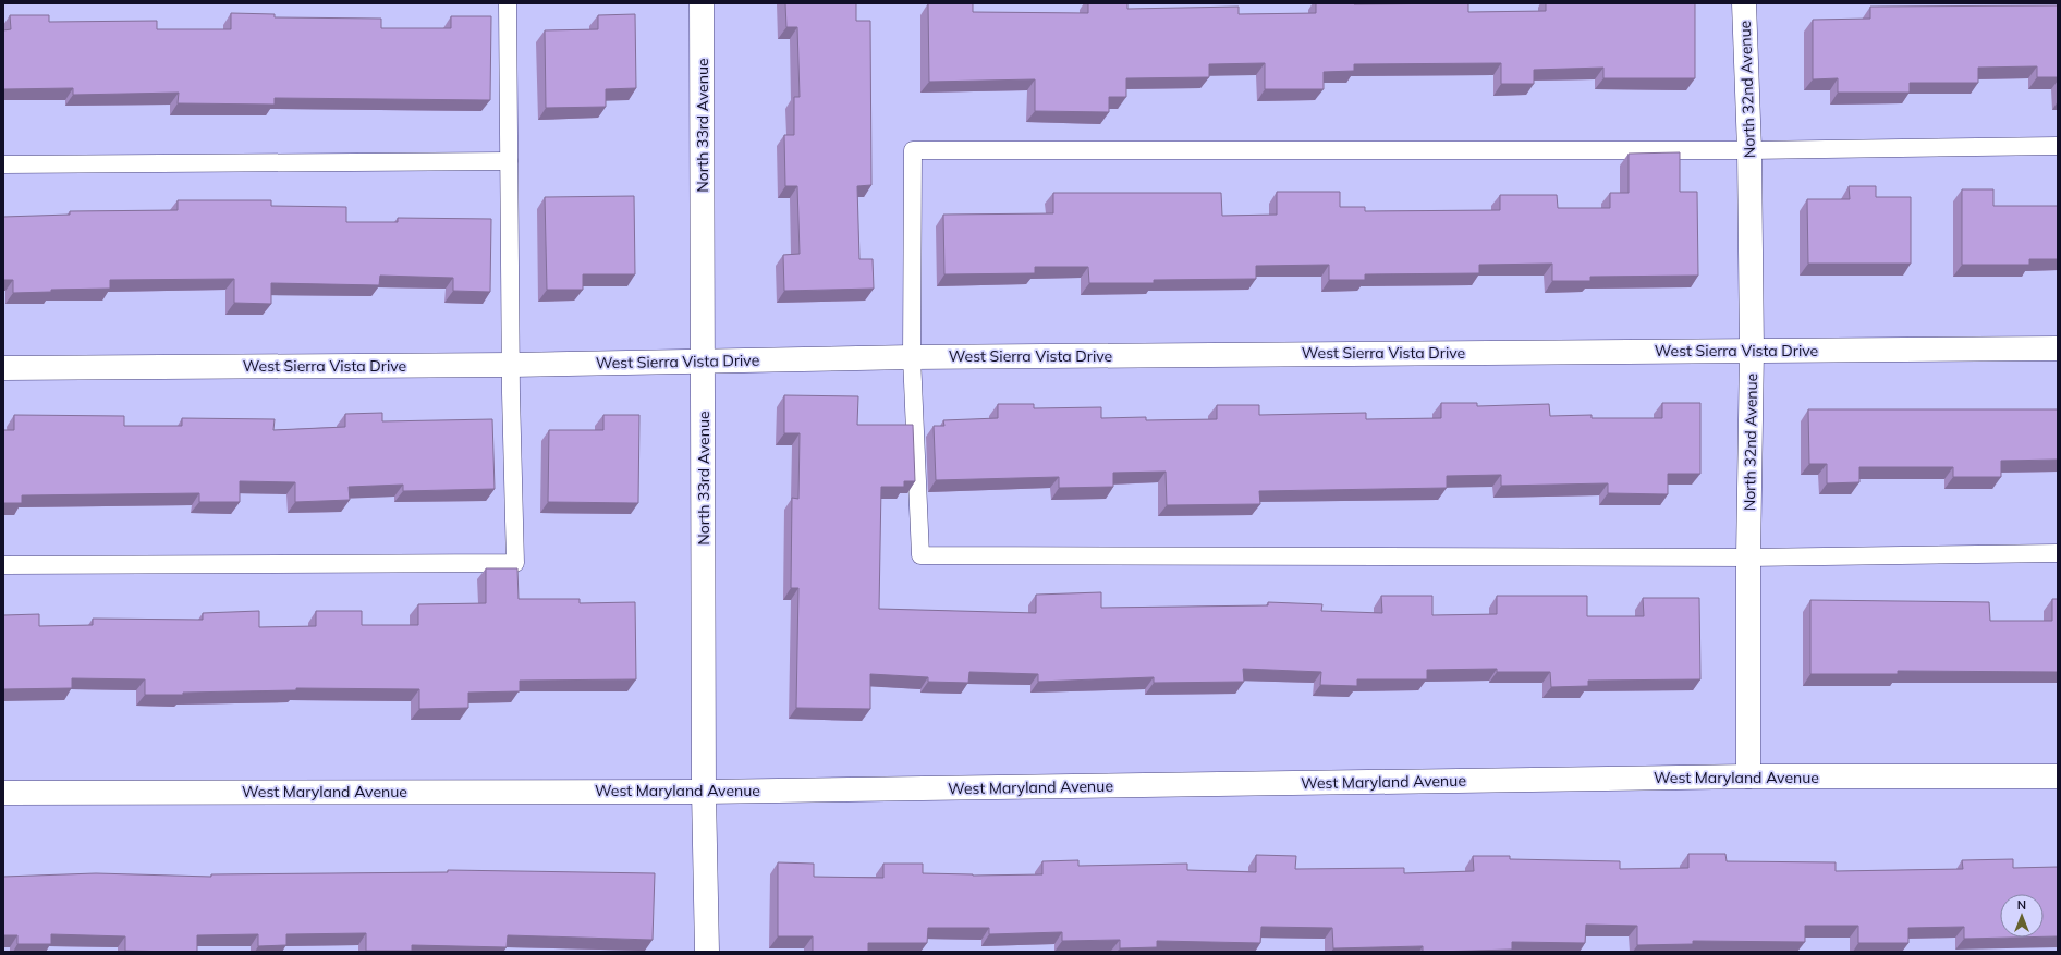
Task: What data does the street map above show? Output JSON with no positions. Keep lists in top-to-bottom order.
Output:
{
  "streets": {
    "street": [
      "North 32nd Avenue",
      "North 33rd Avenue",
      "West Sierra Vista Drive",
      "West Maryland Avenue"
    ]
  },
  "crossings": [
    ["North 32nd Avenue", "West Sierra Vista Drive"],
    ["North 32nd Avenue", "West Maryland Avenue"],
    ["North 33rd Avenue", "West Sierra Vista Drive"],
    ["North 33rd Avenue", "West Maryland Avenue"]
  ],
  "north": "top"
}
